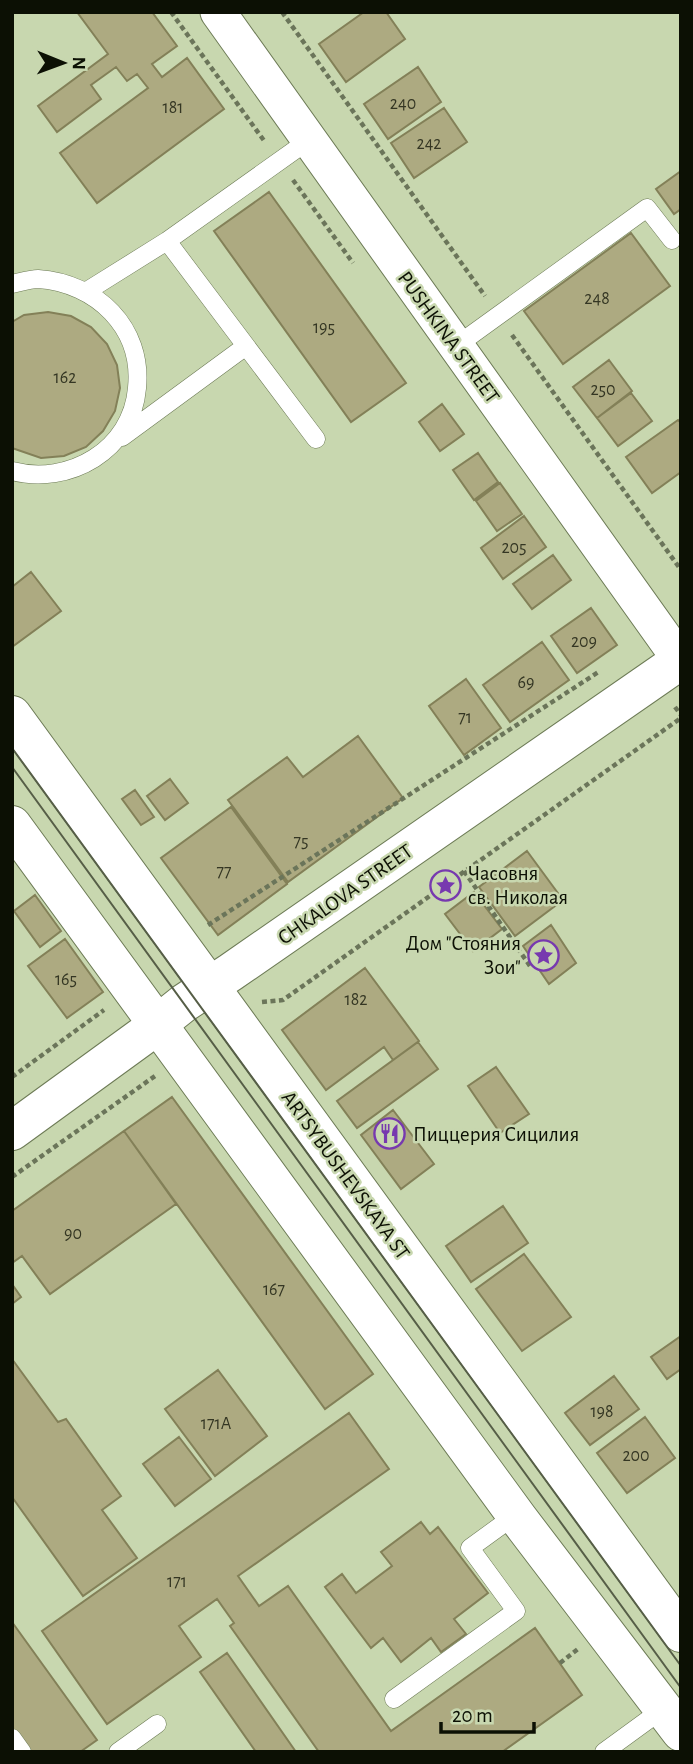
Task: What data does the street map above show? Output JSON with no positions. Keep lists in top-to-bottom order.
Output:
{
  "streets": {
    "main road": ["CHKALOVA STREET", "ARTSYBUSHEVSKAYA ST"],
    "street": ["PUSHKINA STREET"]
  },
  "crossings": [
    ["PUSHKINA STREET", "CHKALOVA STREET"],
    ["CHKALOVA STREET", "ARTSYBUSHEVSKAYA ST"]
  ],
  "places": {
    "place": ["Часовня св. Николая", "Дом \"Стояния Зои\""],
    "restaurant": ["Пиццерия Сицилия"]
  },
  "house_numbers": [
    "240",
    "181",
    "242",
    "248",
    "195",
    "162",
    "250",
    "205",
    "209",
    "69",
    "71",
    "75",
    "77",
    "165",
    "182",
    "90",
    "167",
    "198",
    "171А",
    "200",
    "171"
  ],
  "scale_bar": "20 m",
  "north": "right"
}
